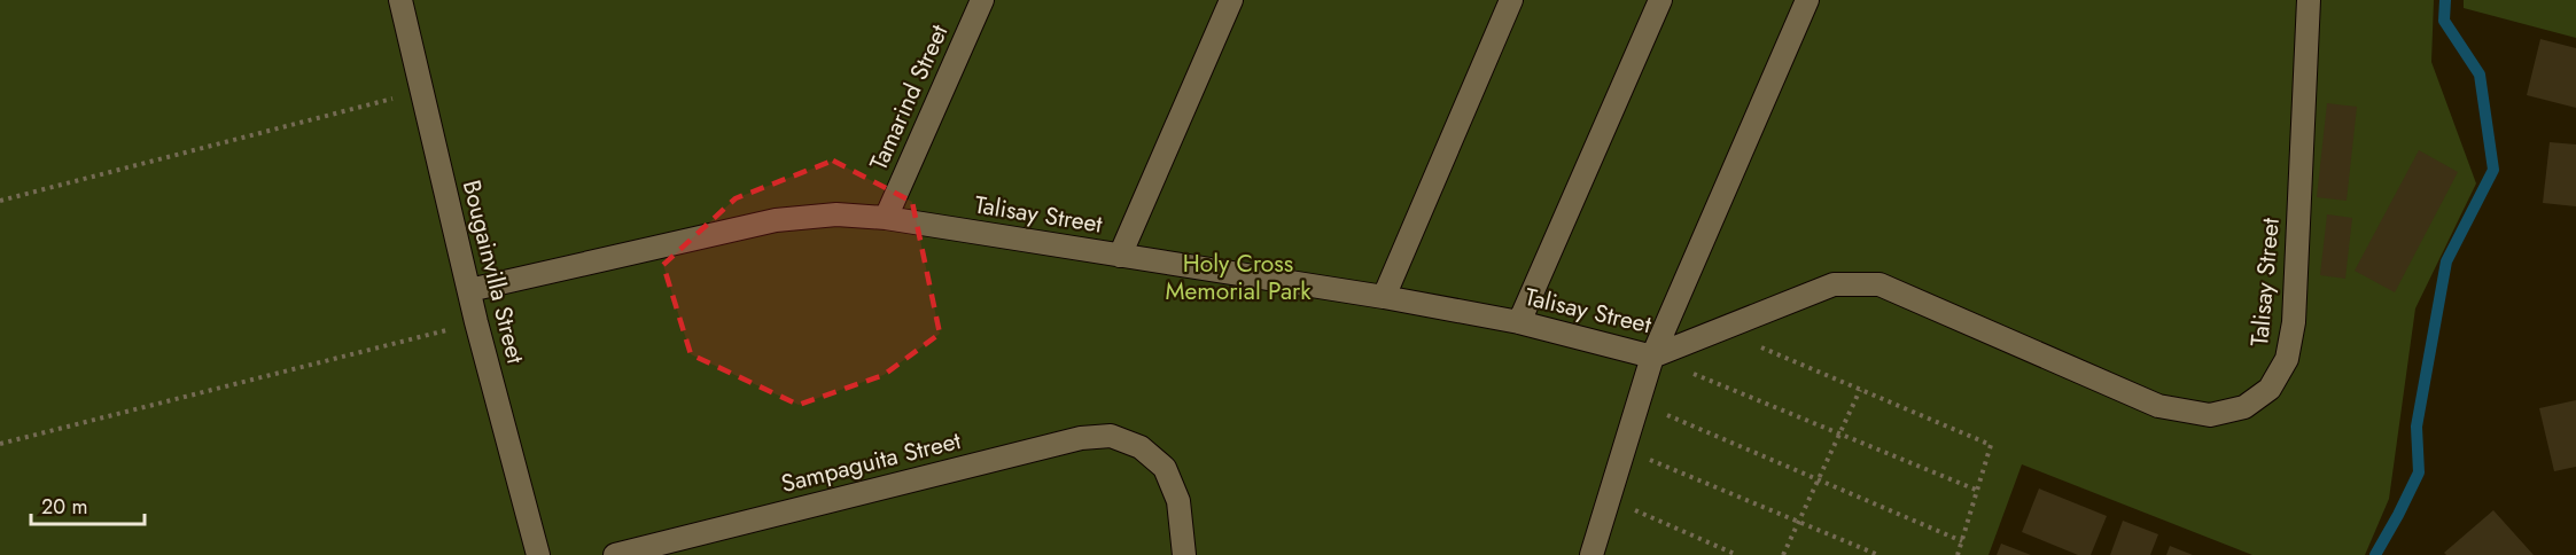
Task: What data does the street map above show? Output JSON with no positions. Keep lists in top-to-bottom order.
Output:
{
  "streets": {
    "lane": [
      "Tamarind Street",
      "Talisay Street",
      "Bougainvilla Street",
      "Sampaguita Street"
    ]
  },
  "crossings": [
    ["Tamarind Street", "Talisay Street"],
    ["Talisay Street", "Bougainvilla Street"]
  ],
  "parks": ["Holy Cross Memorial Park"],
  "scale_bar": "20 m"
}
